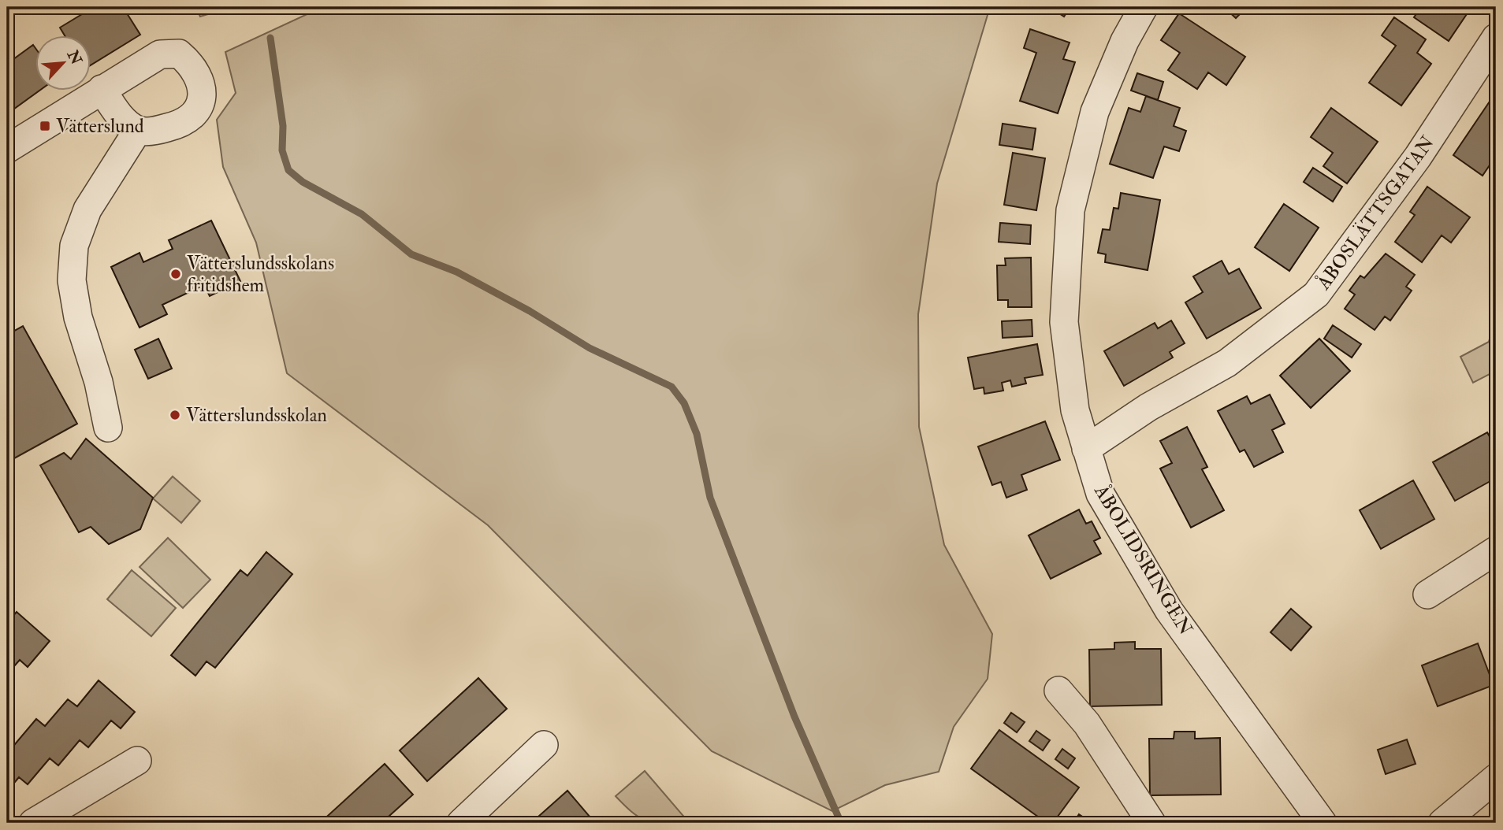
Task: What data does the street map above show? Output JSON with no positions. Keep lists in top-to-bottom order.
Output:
{
  "streets": {
    "street": ["ÅBOSLÄTTSGATAN", "ÅBOLIDSRINGEN"]
  },
  "crossings": [
    ["ÅBOSLÄTTSGATAN", "ÅBOLIDSRINGEN"]
  ],
  "places": {
    "transit": ["Vätterslund"],
    "other": ["Vätterslundsskolans fritidshem", "Vätterslundsskolan"]
  },
  "north": "top right"
}
